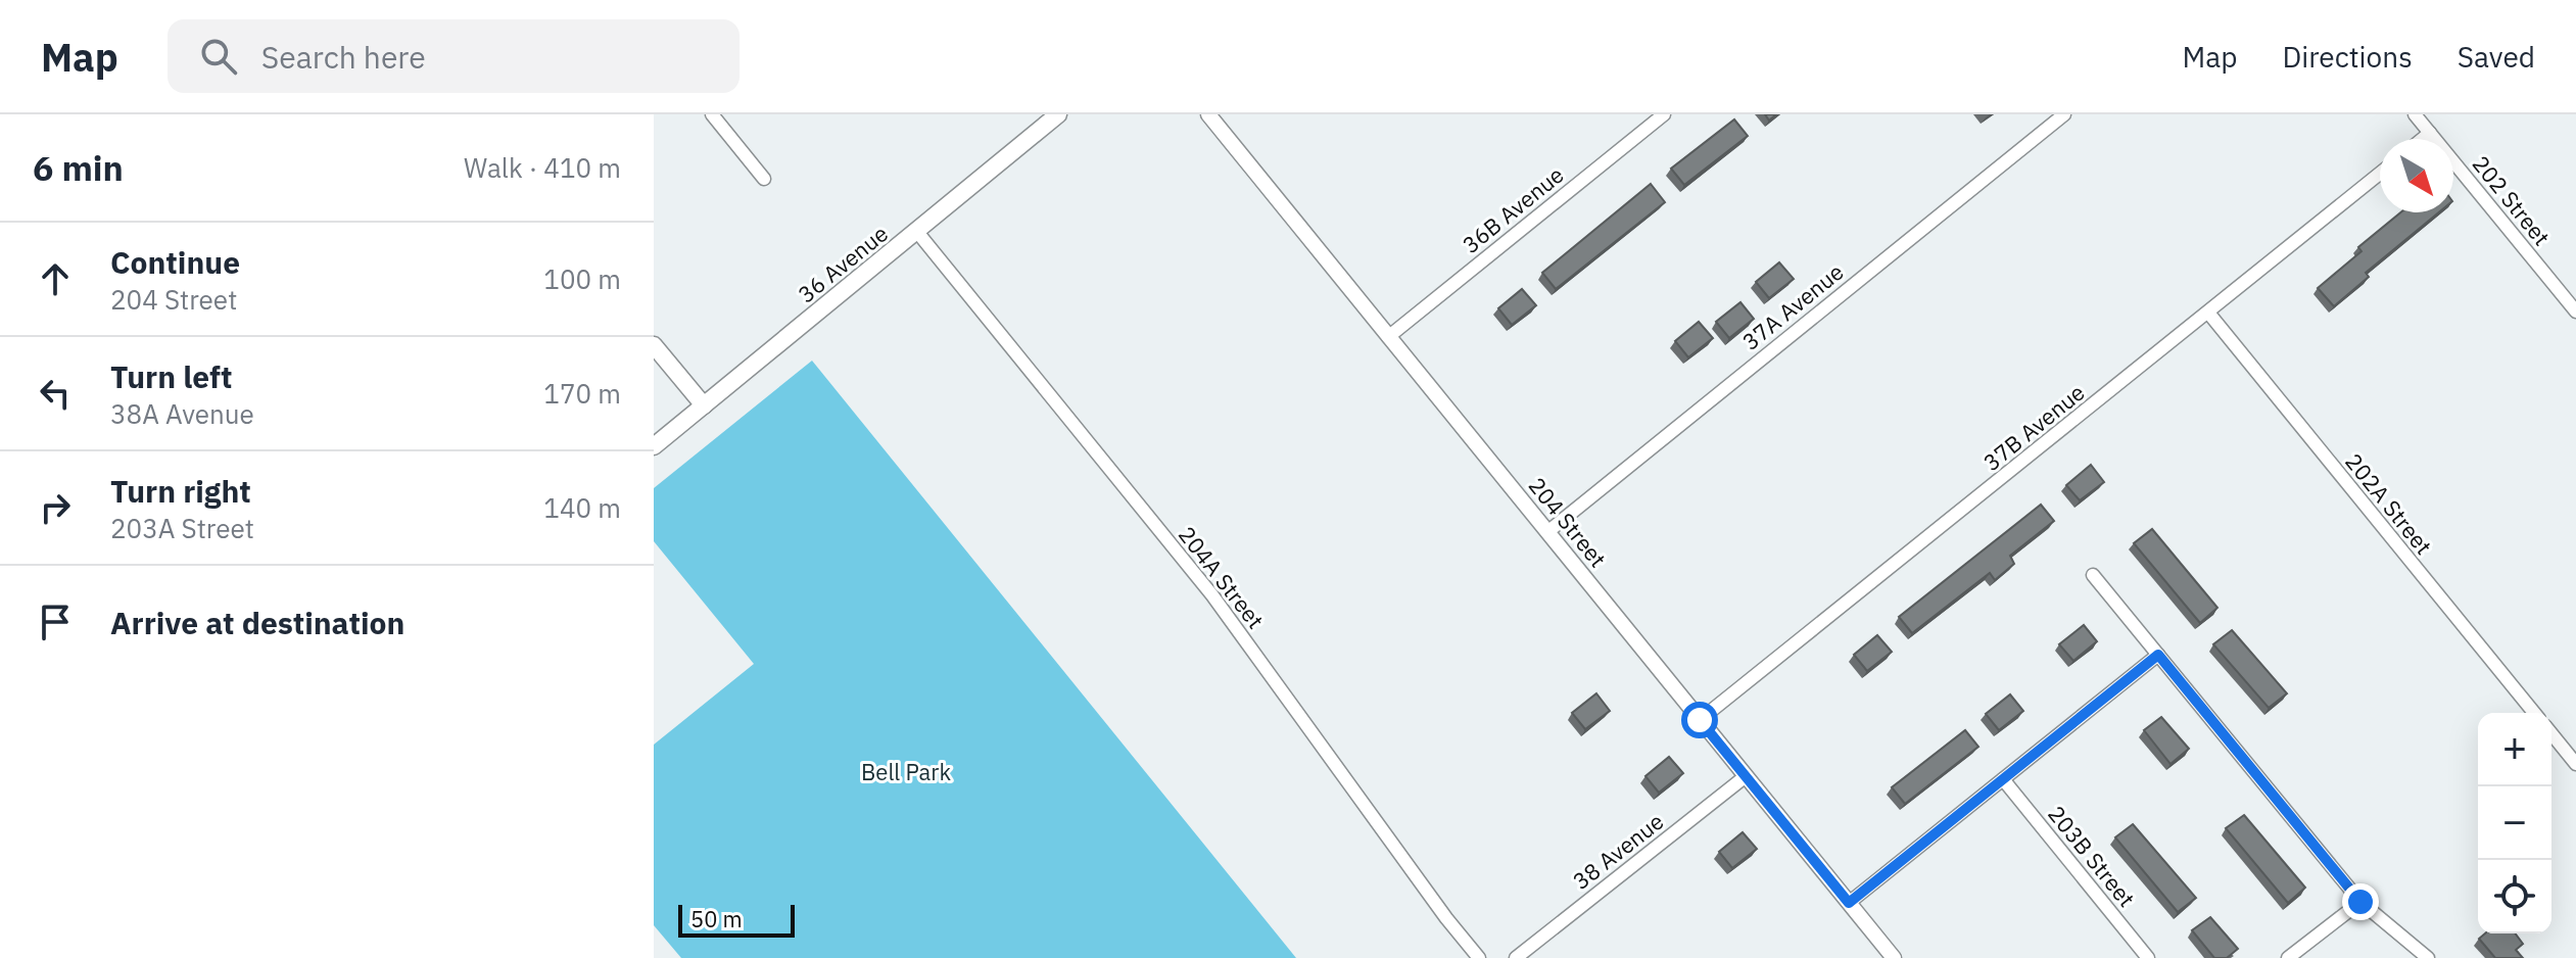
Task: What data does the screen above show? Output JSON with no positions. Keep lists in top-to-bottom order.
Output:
{
  "streets": {
    "main road": ["36 Avenue"],
    "street": [
      "202 Street",
      "36B Avenue",
      "37A Avenue",
      "37B Avenue",
      "202A Street",
      "204 Street",
      "204A Street",
      "38 Avenue",
      "203B Street"
    ]
  },
  "crossings": [
    ["36B Avenue", "204 Street"],
    ["36 Avenue", "204A Street"],
    ["37A Avenue", "204 Street"],
    ["37B Avenue", "202A Street"],
    ["37B Avenue", "204 Street"],
    ["204 Street", "38 Avenue"]
  ],
  "parks": ["Bell Park"],
  "scale_bar": "50 m",
  "north": "bottom right",
  "page": {
    "header": "Map",
    "search": "Search here",
    "nav": ["Map", "Directions", "Saved"],
    "heading": ["6 min", "Walk · 410 m"],
    "list": [
      ["Continue", "204 Street", "100 m"],
      ["Turn left", "38A Avenue", "170 m"],
      ["Turn right", "203A Street", "140 m"],
      "Arrive at destination"
    ],
    "map_buttons": ["+", "−"],
    "scale": "50 m"
  }
}
